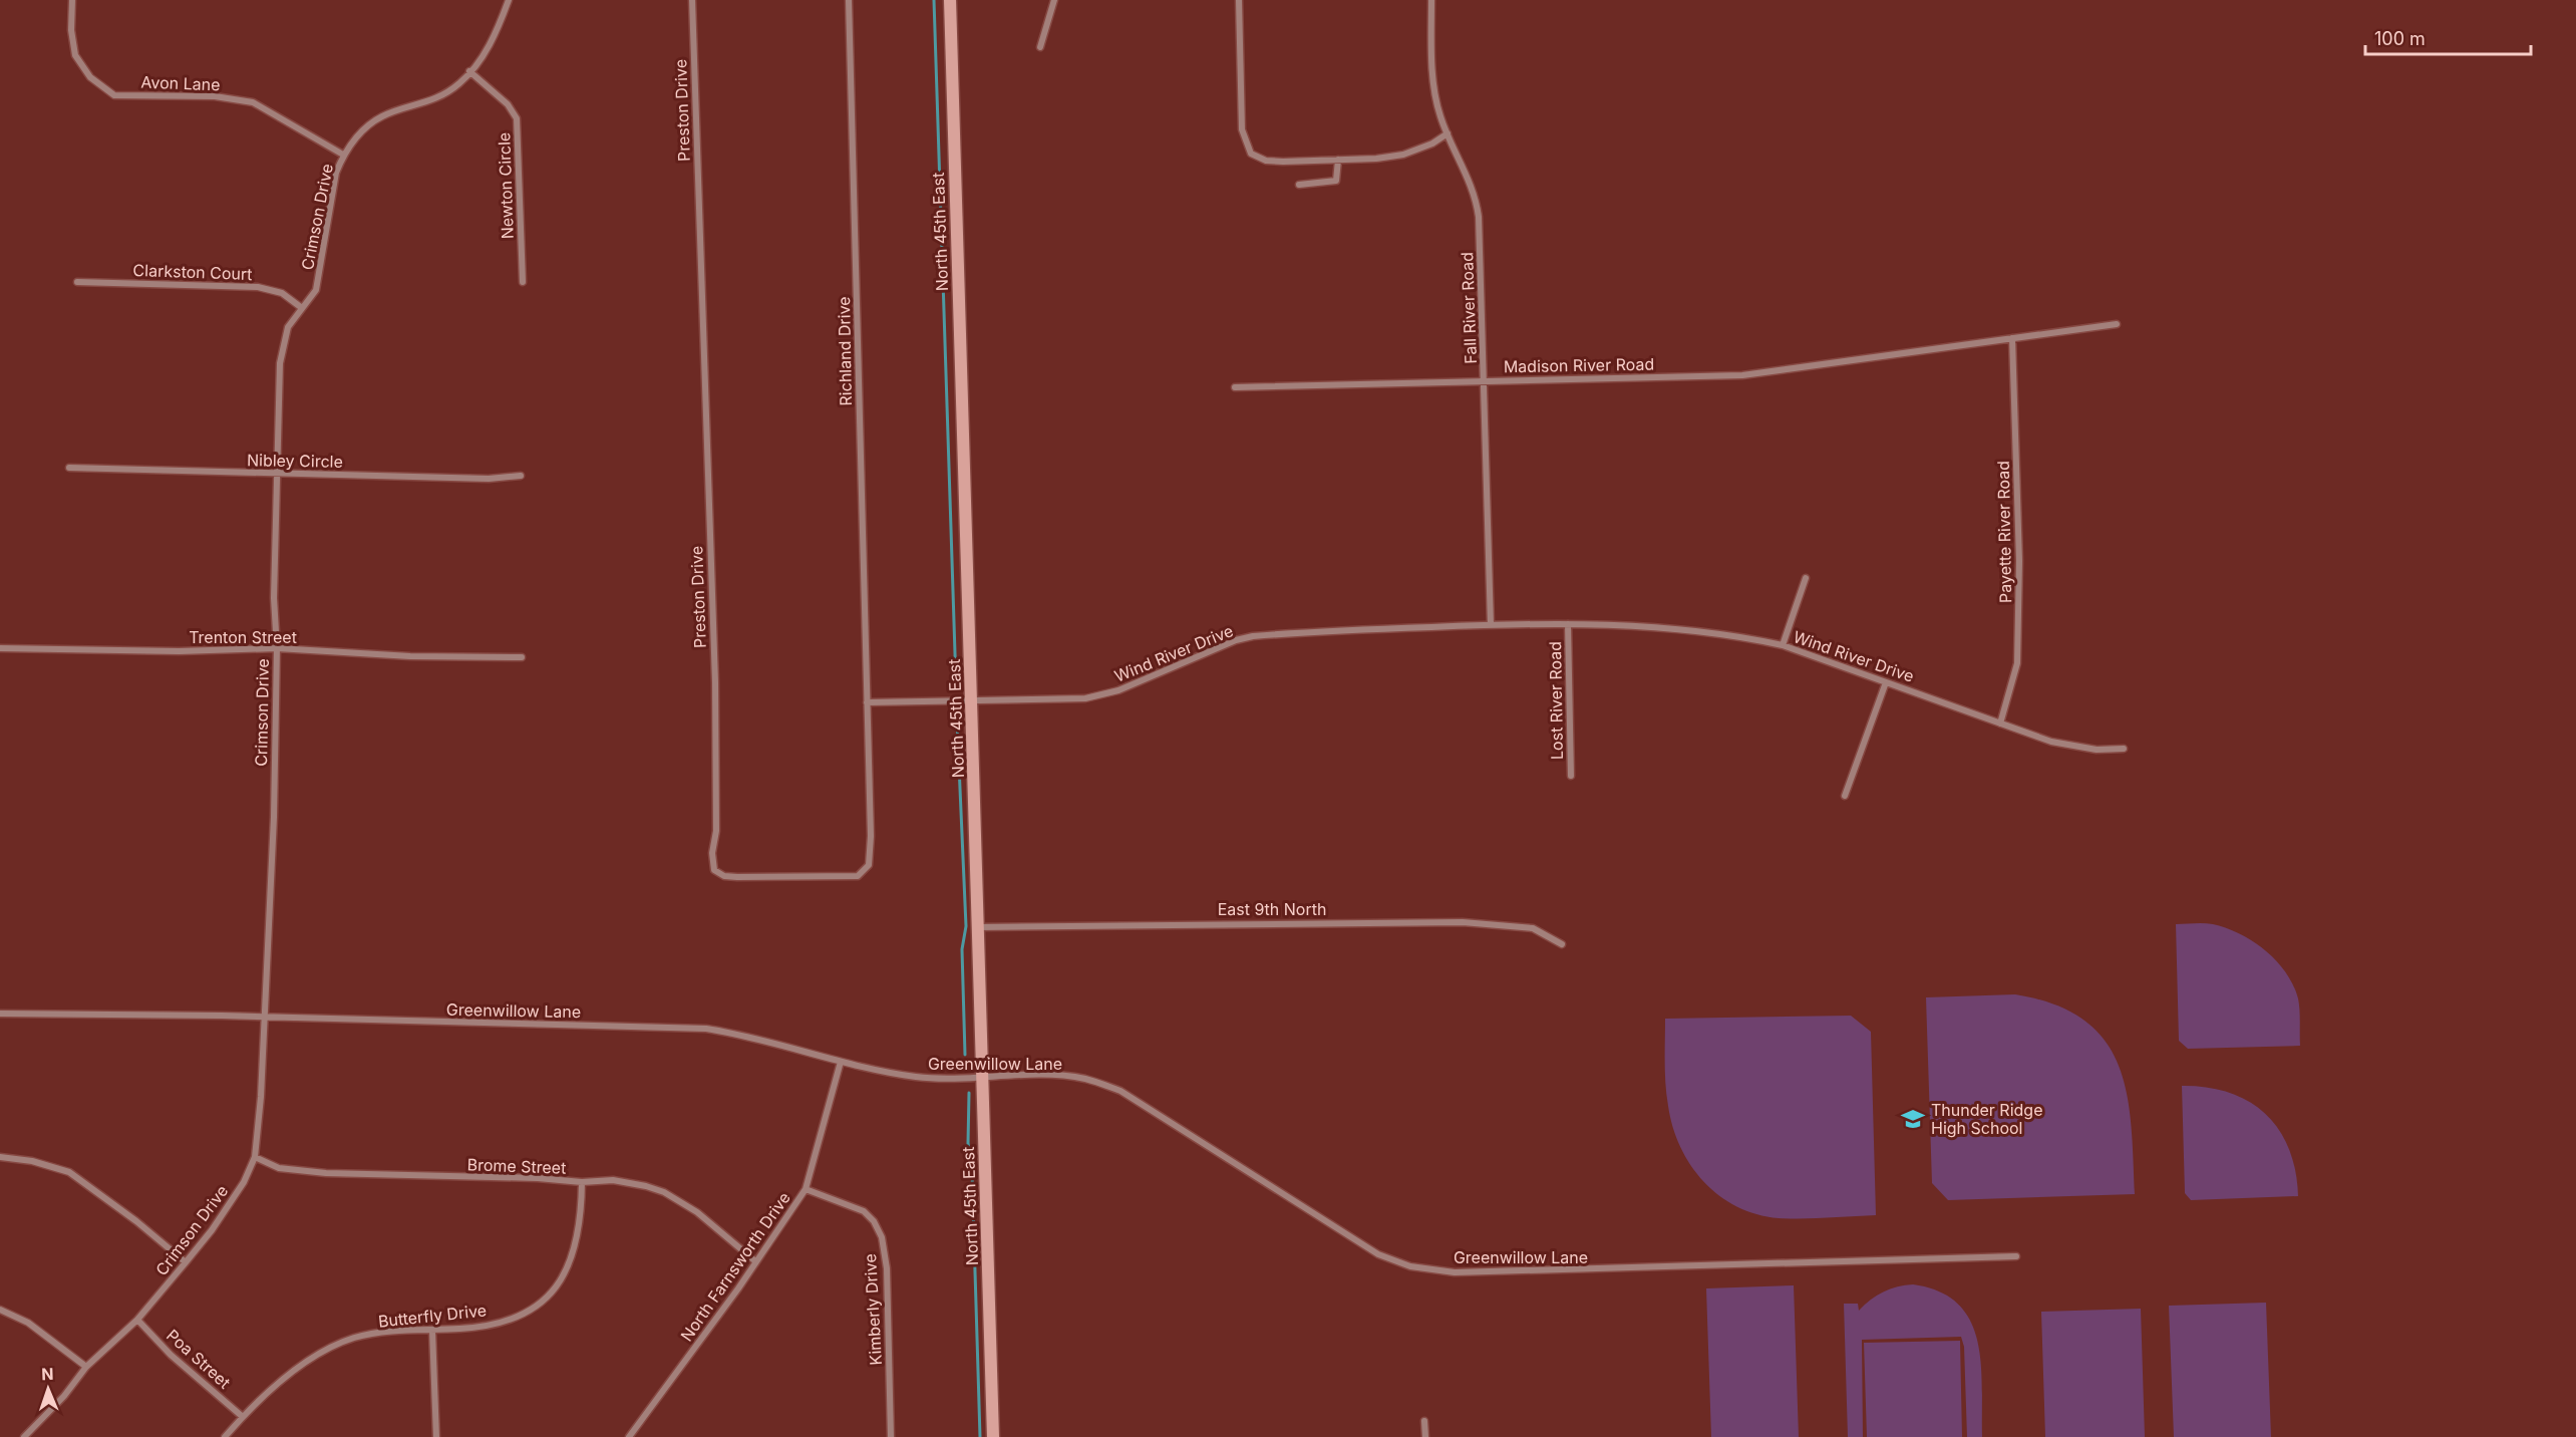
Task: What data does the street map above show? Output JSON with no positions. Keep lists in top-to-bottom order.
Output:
{
  "streets": {
    "main road": ["North 45th East"],
    "street": [
      "Avon Lane",
      "Preston Drive",
      "Newton Circle",
      "Crimson Drive",
      "Clarkston Court",
      "Fall River Road",
      "Richland Drive",
      "Madison River Road",
      "Nibley Circle",
      "Payette River Road",
      "Trenton Street",
      "Wind River Drive",
      "Lost River Road",
      "East 9th North",
      "Greenwillow Lane",
      "Brome Street",
      "North Farnsworth Drive",
      "Kimberly Drive",
      "Butterfly Drive",
      "Poa Street"
    ]
  },
  "crossings": [
    ["Avon Lane", "Crimson Drive"],
    ["Preston Drive", "Richland Drive"],
    ["Preston Drive", "Wind River Drive"],
    ["Newton Circle", "Crimson Drive"],
    ["Crimson Drive", "Clarkston Court"],
    ["Crimson Drive", "Nibley Circle"],
    ["Crimson Drive", "Trenton Street"],
    ["Crimson Drive", "Greenwillow Lane"],
    ["Crimson Drive", "Brome Street"],
    ["Crimson Drive", "Poa Street"],
    ["North 45th East", "Wind River Drive"],
    ["North 45th East", "East 9th North"],
    ["North 45th East", "Greenwillow Lane"],
    ["Fall River Road", "Madison River Road"],
    ["Fall River Road", "Wind River Drive"],
    ["Richland Drive", "Wind River Drive"],
    ["Madison River Road", "Payette River Road"],
    ["Payette River Road", "Wind River Drive"],
    ["Wind River Drive", "Lost River Road"],
    ["Greenwillow Lane", "North Farnsworth Drive"],
    ["Brome Street", "North Farnsworth Drive"],
    ["Brome Street", "Butterfly Drive"],
    ["North Farnsworth Drive", "Kimberly Drive"],
    ["Butterfly Drive", "Poa Street"]
  ],
  "places": {
    "school or university": ["Thunder Ridge High School"]
  },
  "scale_bar": "100 m",
  "north": "top"
}
